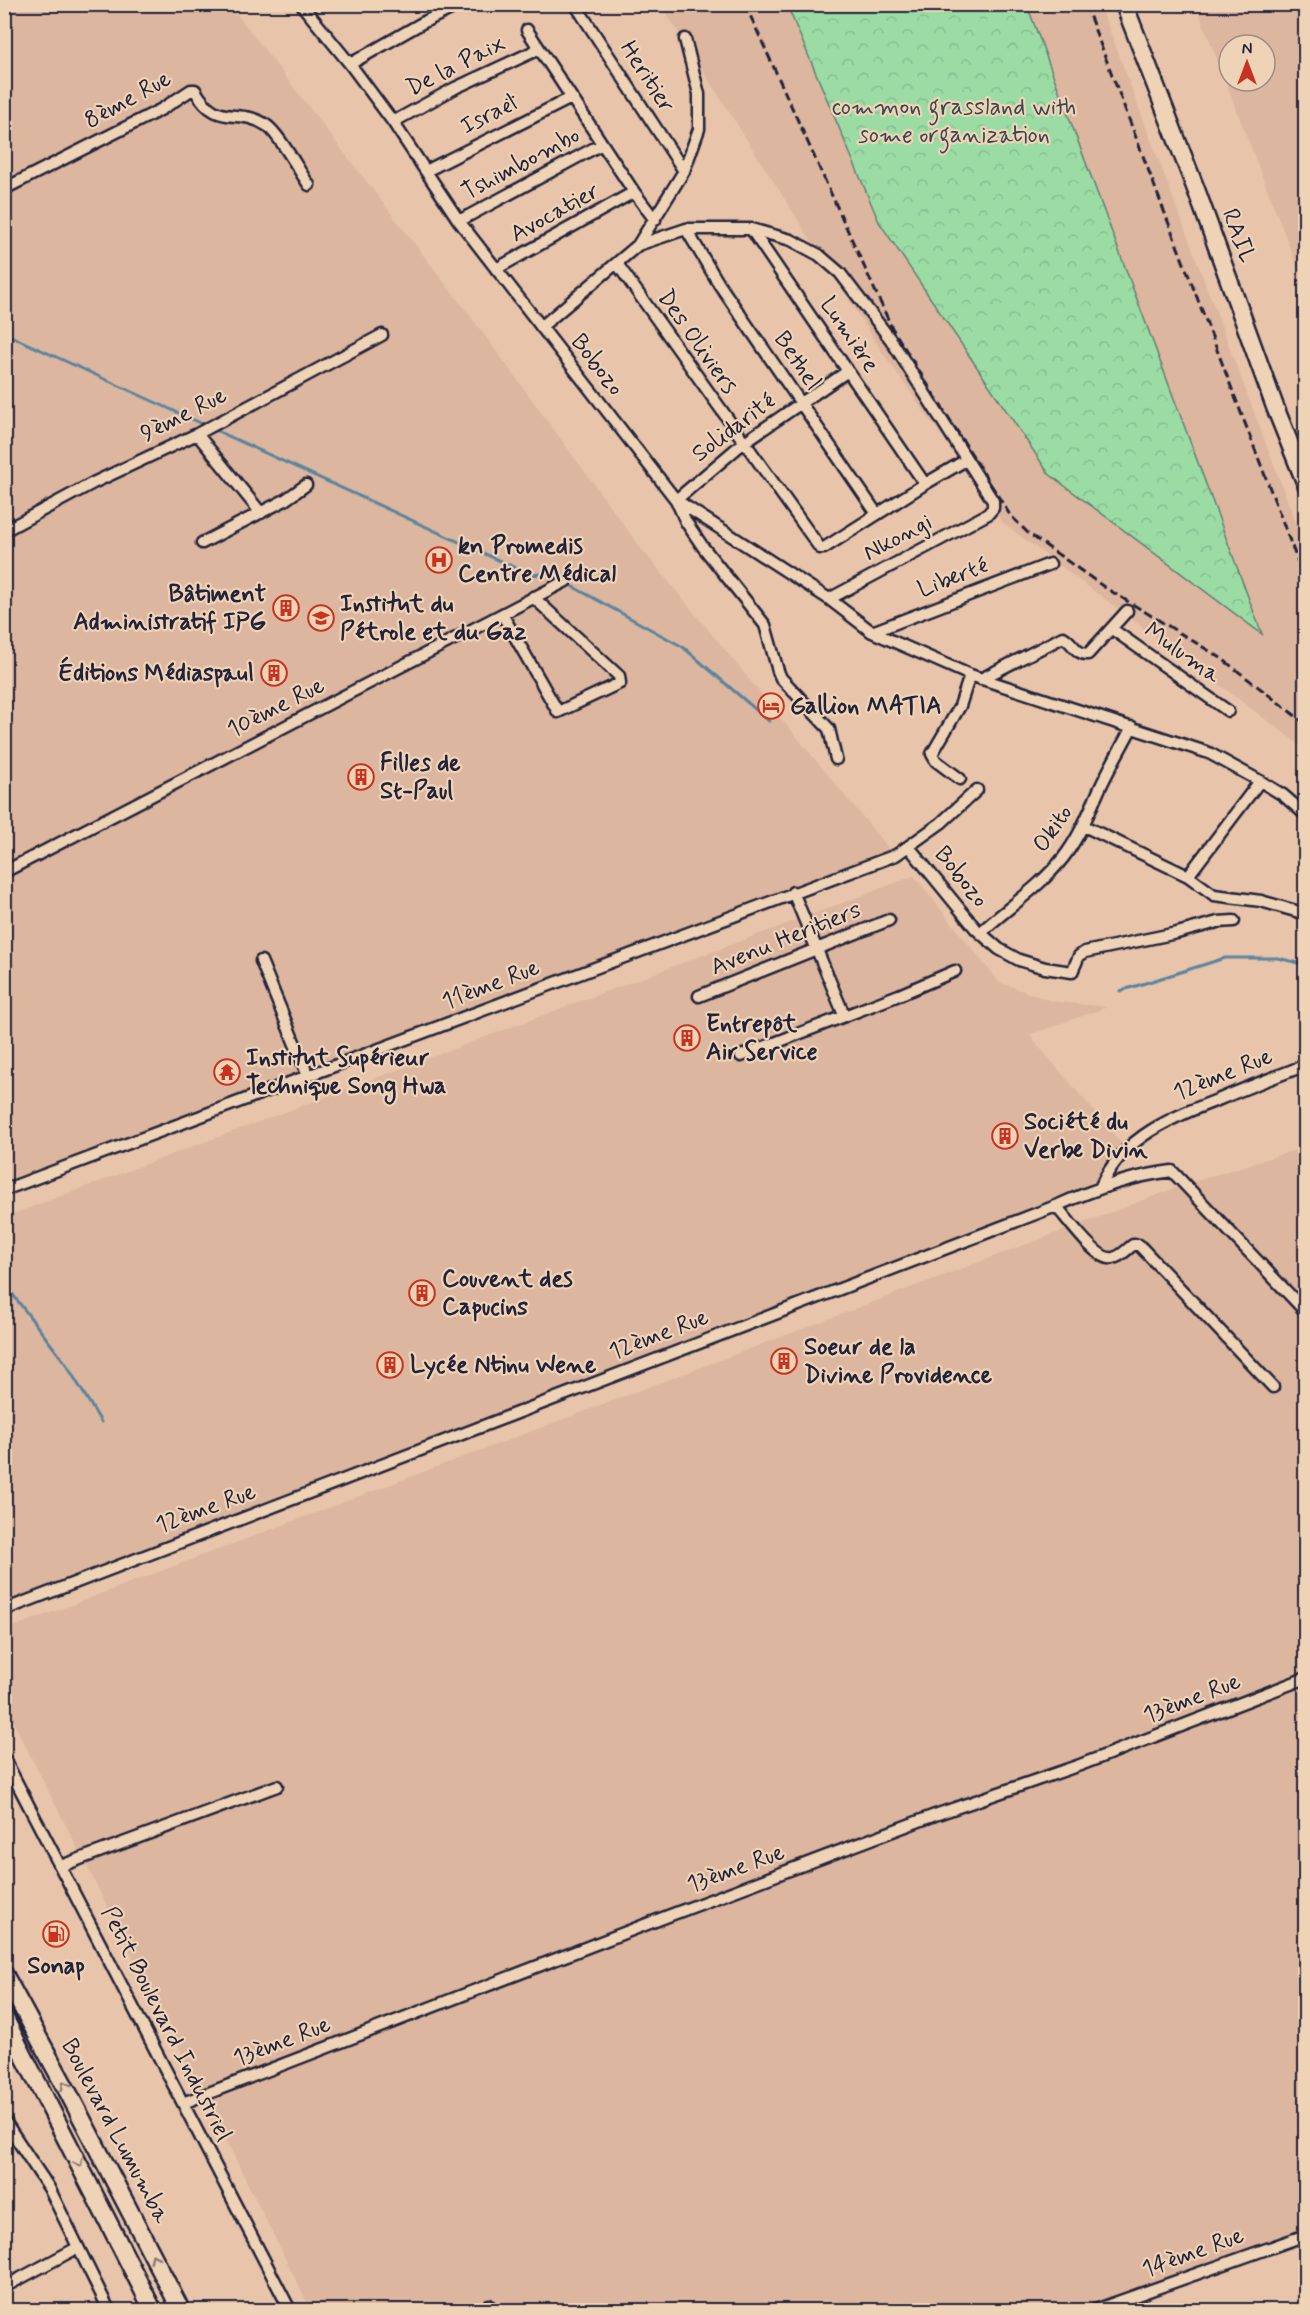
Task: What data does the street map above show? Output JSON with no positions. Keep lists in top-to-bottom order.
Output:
{
  "streets": {
    "main road": ["RAIL", "Boulevard Lumumba"],
    "street": [
      "De la Paix",
      "Heritier",
      "8ème Rue",
      "Israël",
      "Tshimbombo",
      "Avocatier",
      "Lumière",
      "Des Oliviers",
      "Bethel",
      "Bobozo",
      "9ème Rue",
      "Solidarité",
      "Nkongi",
      "Liberté",
      "Muluma",
      "10ème Rue",
      "Okito",
      "Avenu Heritiers",
      "11ème Rue",
      "12ème Rue",
      "13ème Rue",
      "Petit Boulevard Industriel",
      "14ème Rue"
    ]
  },
  "crossings": [
    ["De la Paix", "Bobozo"],
    ["Israël", "Bobozo"],
    ["Tshimbombo", "Bobozo"],
    ["Avocatier", "Bobozo"],
    ["Lumière", "Solidarité"],
    ["Des Oliviers", "Solidarité"],
    ["Bethel", "Solidarité"],
    ["Bobozo", "Solidarité"],
    ["Bobozo", "Okito"],
    ["Bobozo", "11ème Rue"],
    ["13ème Rue", "Petit Boulevard Industriel"]
  ],
  "parks": ["common grassland with some organization"],
  "places": {
    "hospital": ["kn Promedis Centre Médical"],
    "building": [
      "Bâtiment Administratif IPG",
      "Éditions Médiaspaul",
      "Filles de St-Paul",
      "Entrepôt Air Service",
      "Société du Verbe Divin",
      "Couvent des Capucins",
      "Soeur de la Divine Providence",
      "Lycée Ntinu Wene"
    ],
    "school or university": ["Institut du Pétrole et du Gaz"],
    "hotel": ["Gallion MATIA"],
    "temple": ["Institut Supérieur Technique Song Hwa"],
    "fuel station": ["Sonap"]
  },
  "north": "top"
}
